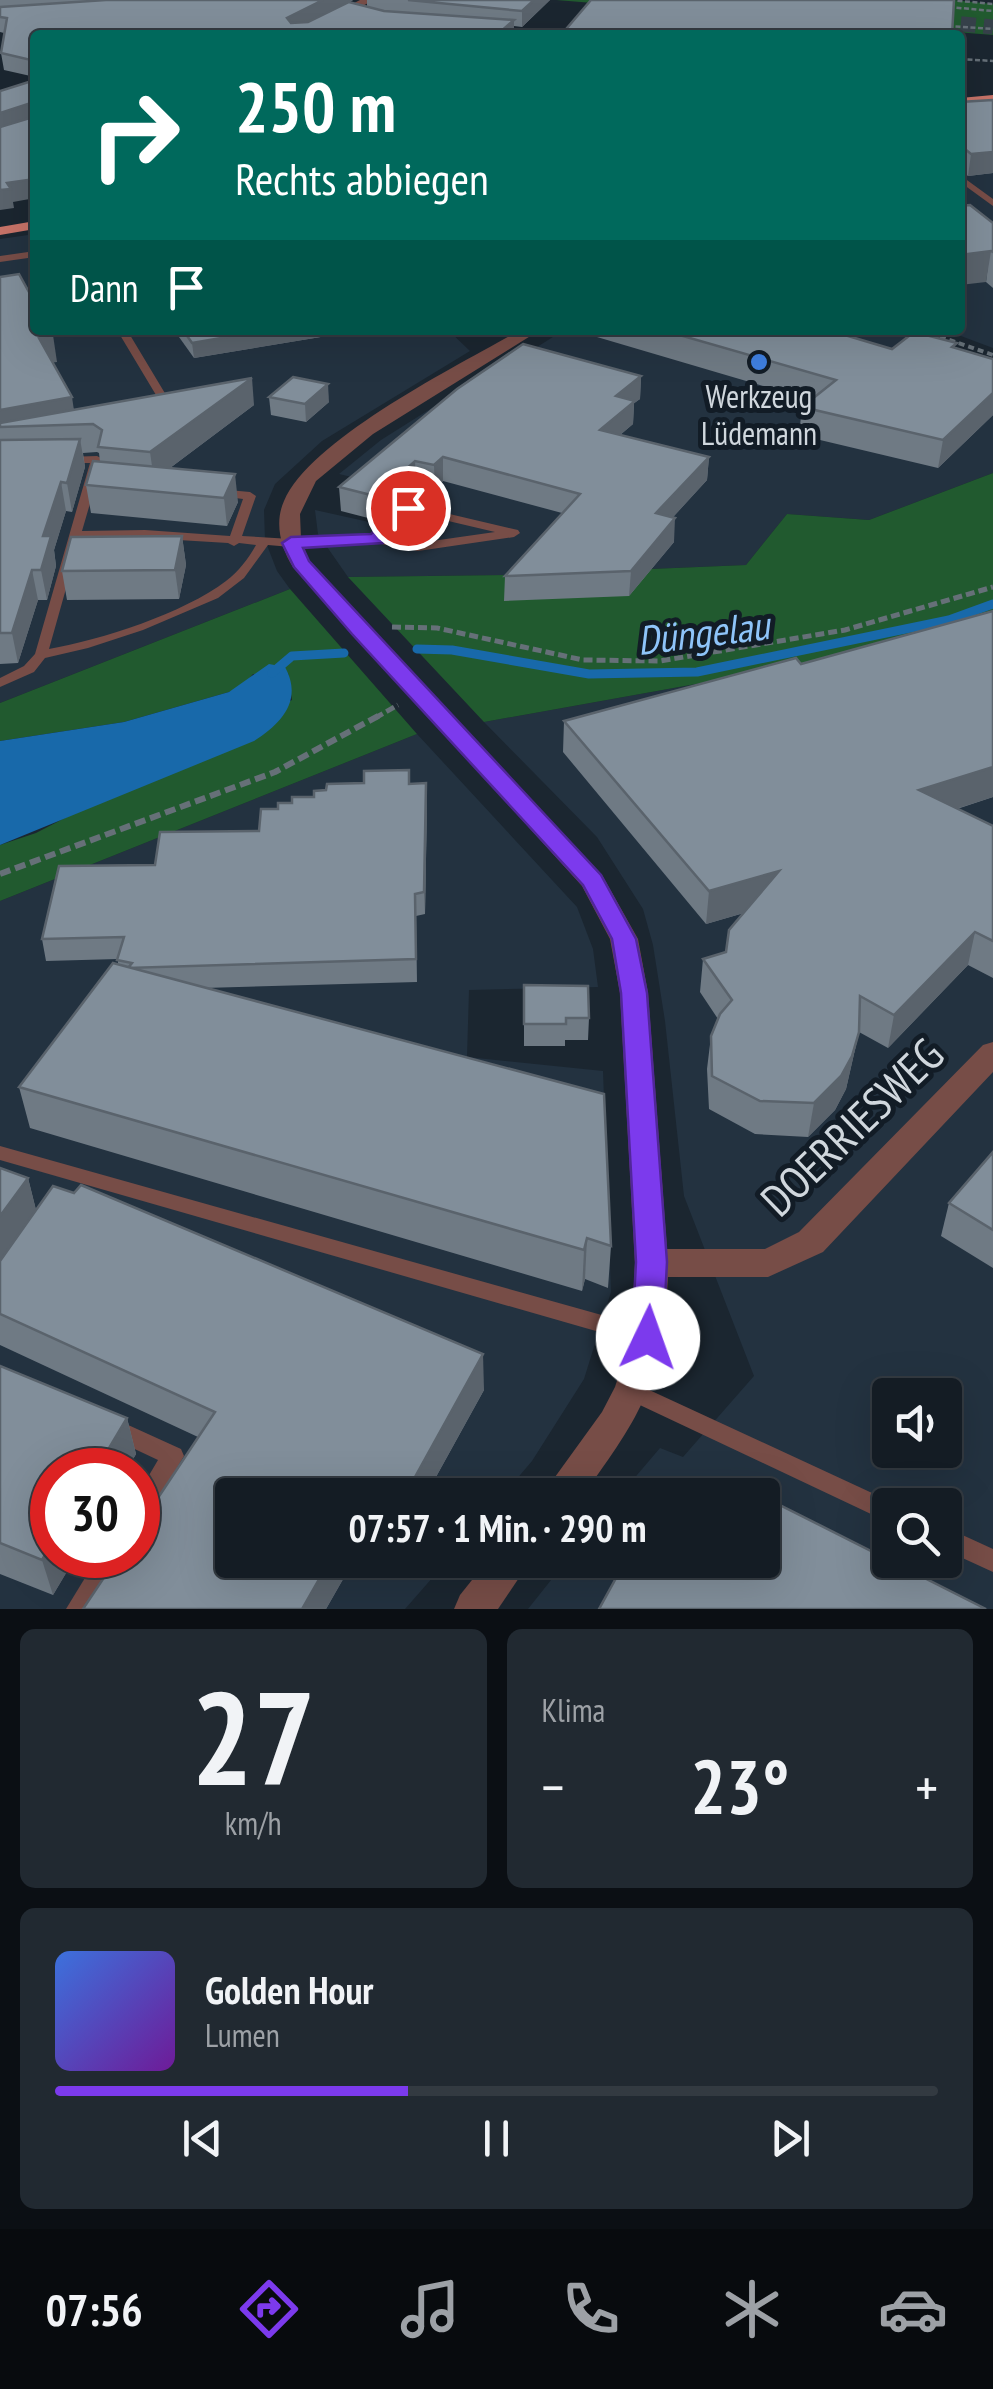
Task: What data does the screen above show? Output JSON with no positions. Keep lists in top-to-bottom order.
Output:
{
  "streets": {
    "street": ["DOERRIESWEG"]
  },
  "water": ["Düngelau"],
  "places": ["Werkzeug Lüdemann"],
  "page": {
    "turn": ["250 m", "Rechts abbiegen"],
    "then": "Dann",
    "limit": "30",
    "trip": "07:57 · 1 Min. · 290 m",
    "tile": [
      ["27", "km/h"],
      "Klima"
    ],
    "heat": ["−", "23°", "+"],
    "song": ["Golden Hour", "Lumen"],
    "tabs": "07:56"
  }
}
